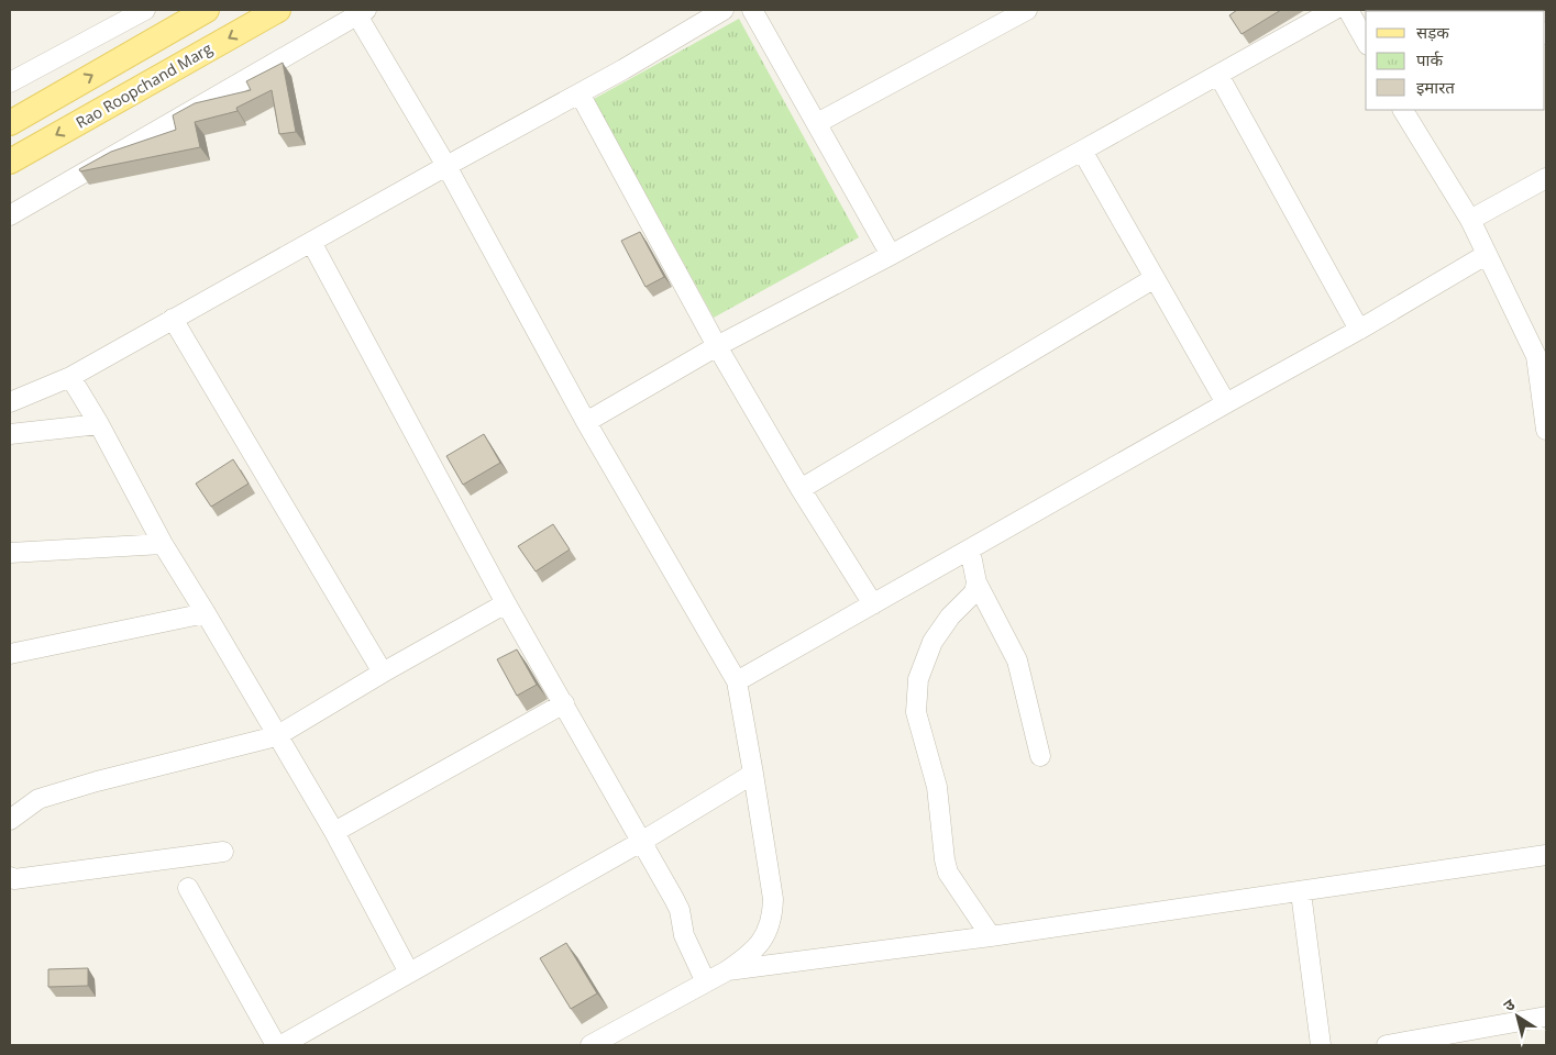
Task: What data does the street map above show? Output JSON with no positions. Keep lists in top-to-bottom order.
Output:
{
  "streets": {
    "main road": ["Rao Roopchand Marg"]
  },
  "legend": ["सड़क", "पार्क", "इमारत"],
  "north": "top left"
}
